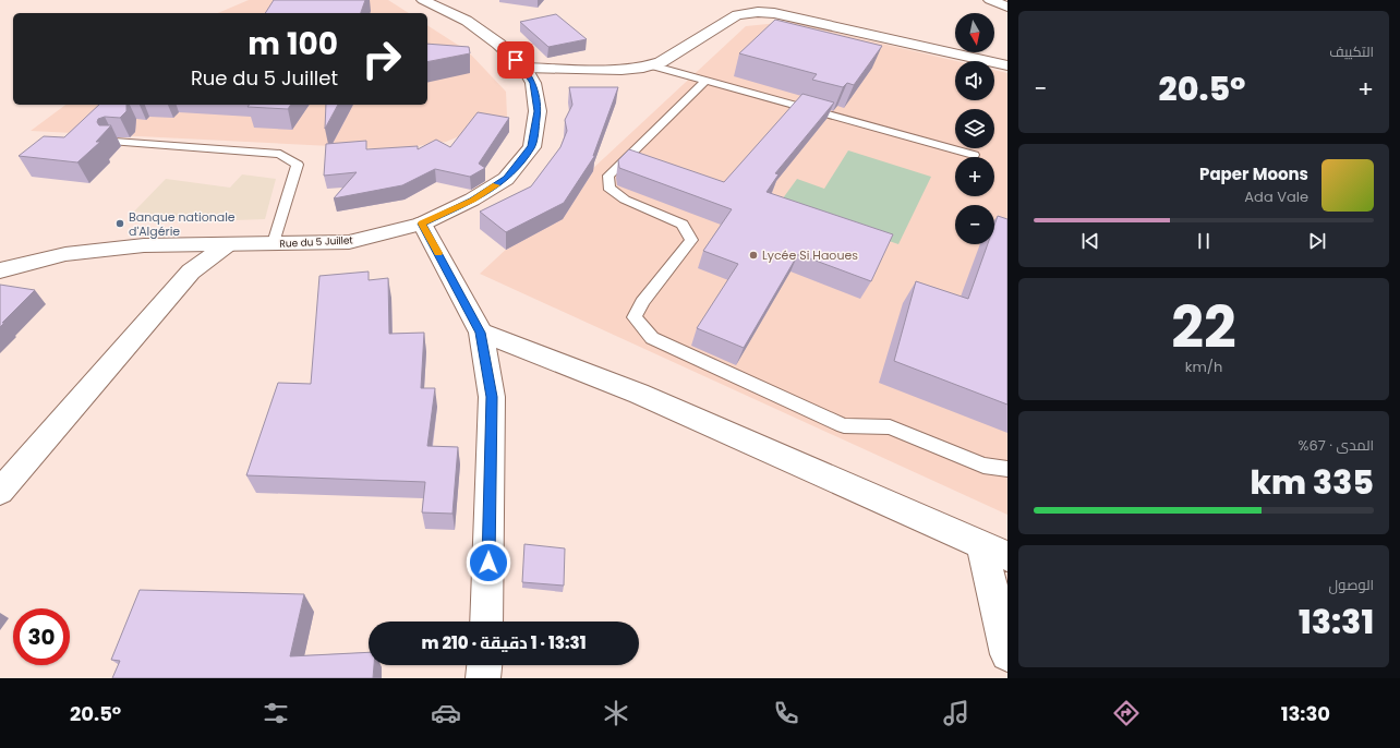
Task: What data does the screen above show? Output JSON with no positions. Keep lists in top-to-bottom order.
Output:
{
  "streets": {
    "street": ["Rue du 5 Juillet"]
  },
  "places": ["Banque nationale d'Algérie", "Lycée Si Haoues"],
  "north": "bottom",
  "page": {
    "tile": [
      "التكييف",
      ["22", "km/h"],
      ["المدى · 67%", "335 km"],
      ["الوصول", "13:31"]
    ],
    "map_buttons": ["+", "−"],
    "turn": ["100 m", "Rue du 5 Juillet"],
    "heat": ["−", "20.5°", "+"],
    "song": ["Paper Moons", "Ada Vale"],
    "limit": "30",
    "trip": "13:31 · 1 دقيقة · 210 m",
    "tabs": ["13:30", "20.5°"]
  }
}
